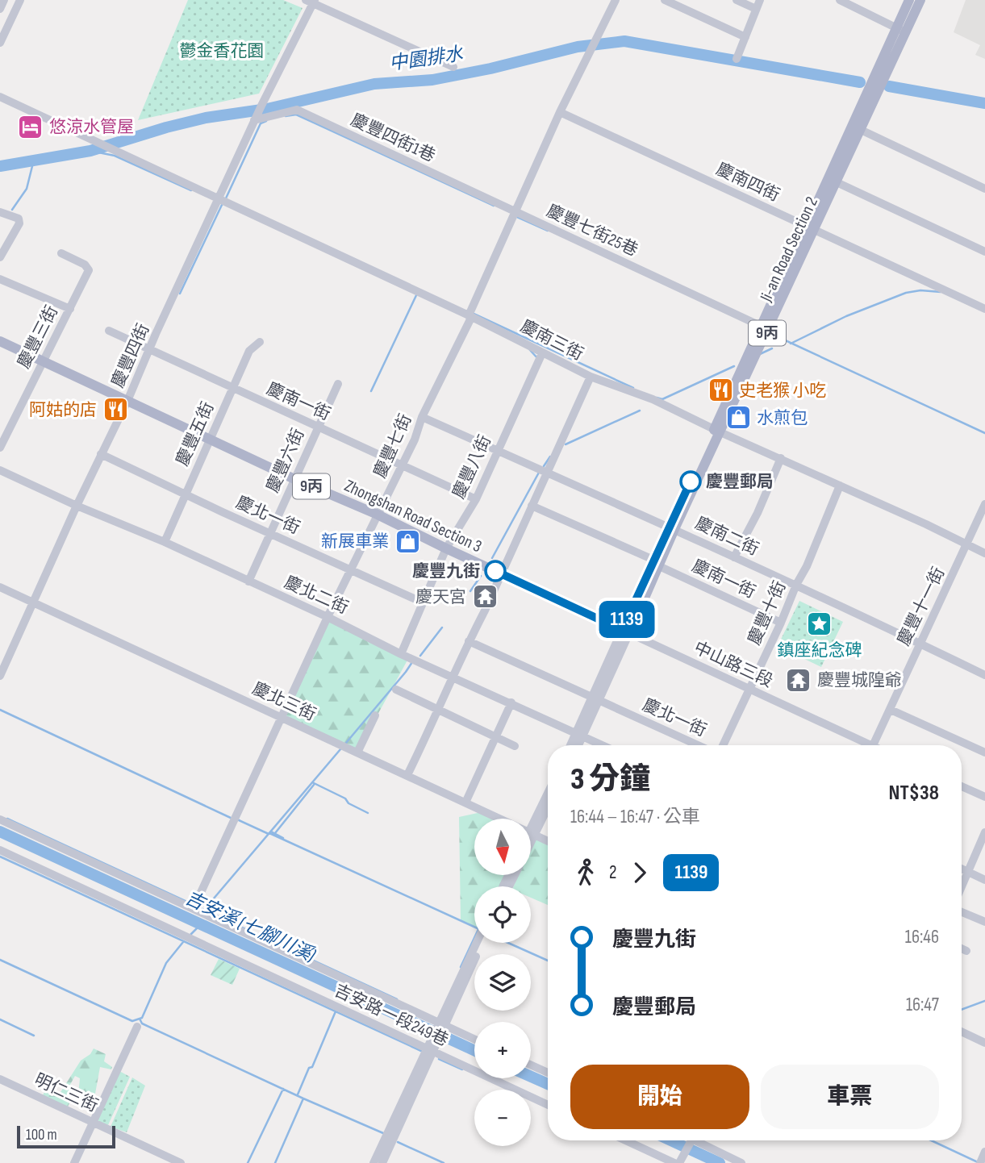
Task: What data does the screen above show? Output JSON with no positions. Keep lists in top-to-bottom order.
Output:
{
  "streets": {
    "main road": ["Ji-an Road Section 2", "9丙", "Zhongshan Road Section 3"],
    "street": [
      "慶豐四街1巷",
      "慶南四街",
      "慶豐七街25巷",
      "慶豐三街",
      "慶南三街",
      "慶豐四街",
      "慶南一街",
      "慶豐五街",
      "慶豐七街",
      "慶豐六街",
      "慶豐八街",
      "慶北一街",
      "慶南二街",
      "慶北二街",
      "慶豐十一街",
      "慶豐十街",
      "中山路三段",
      "慶北三街",
      "吉安路一段249巷",
      "明仁三街"
    ]
  },
  "crossings": [
    ["慶豐四街1巷", "慶豐七街25巷"],
    ["慶豐四街1巷", "慶豐四街"],
    ["慶豐四街1巷", "慶豐七街"],
    ["慶南四街", "Ji-an Road Section 2"],
    ["慶南四街", "慶豐七街"],
    ["慶豐七街25巷", "Ji-an Road Section 2"],
    ["慶豐七街25巷", "慶豐七街"],
    ["Ji-an Road Section 2", "9丙"],
    ["Ji-an Road Section 2", "慶南三街"],
    ["Ji-an Road Section 2", "慶南一街"],
    ["Ji-an Road Section 2", "Zhongshan Road Section 3"],
    ["Ji-an Road Section 2", "慶南二街"],
    ["Ji-an Road Section 2", "中山路三段"],
    ["慶豐三街", "Zhongshan Road Section 3"],
    ["慶南三街", "慶豐四街"],
    ["慶南三街", "慶豐七街"],
    ["慶南三街", "慶豐八街"],
    ["慶南三街", "慶豐十一街"],
    ["慶南三街", "慶豐十街"],
    ["慶豐四街", "慶南一街"],
    ["慶豐四街", "慶北一街"],
    ["慶豐四街", "Zhongshan Road Section 3"],
    ["慶豐四街", "慶北二街"],
    ["慶豐四街", "慶北三街"],
    ["慶南一街", "慶豐五街"],
    ["慶南一街", "慶豐七街"],
    ["慶南一街", "慶豐六街"],
    ["慶南一街", "慶豐八街"],
    ["慶南一街", "慶豐十街"],
    ["慶豐五街", "慶北一街"],
    ["慶豐五街", "Zhongshan Road Section 3"],
    ["慶豐五街", "慶北二街"],
    ["慶豐七街", "慶北一街"],
    ["慶豐七街", "Zhongshan Road Section 3"],
    ["慶豐七街", "慶南二街"],
    ["慶豐七街", "慶北二街"],
    ["慶豐七街", "慶北三街"],
    ["慶豐六街", "慶北一街"],
    ["慶豐六街", "Zhongshan Road Section 3"],
    ["慶豐六街", "慶北二街"],
    ["慶豐八街", "慶北一街"],
    ["慶豐八街", "Zhongshan Road Section 3"],
    ["慶豐八街", "慶南二街"],
    ["慶豐八街", "慶北二街"],
    ["Zhongshan Road Section 3", "中山路三段"],
    ["慶南二街", "慶豐十一街"],
    ["慶南二街", "慶豐十街"],
    ["慶豐十街", "中山路三段"]
  ],
  "water": ["中園排水", "吉安溪 (七腳川溪)"],
  "parks": ["鬱金香花園"],
  "places": {
    "hotel": ["悠涼水管屋"],
    "restaurant": ["史老猴 小吃", "阿姑的店"],
    "shop": ["水煎包", "新展車業"],
    "other": ["慶豐郵局", "慶豐九街"],
    "temple": ["慶天宮", "慶豐城隍爺"],
    "place": ["鎮座紀念碑"]
  },
  "lines": ["bus line 1139"],
  "scale_bar": "100 m",
  "north": "bottom",
  "page": {
    "on_map": "1139",
    "heading": ["3 分鐘", "16:44 – 16:47 · 公車", "NT$38"],
    "map_buttons": ["+", "−"],
    "legs": ["2", "1139"],
    "list": [
      {
        "name": "慶豐九街",
        "value": "16:46"
      },
      {
        "name": "慶豐郵局",
        "value": "16:47"
      }
    ],
    "buttons": ["開始", "車票"],
    "scale": "100 m"
  }
}
